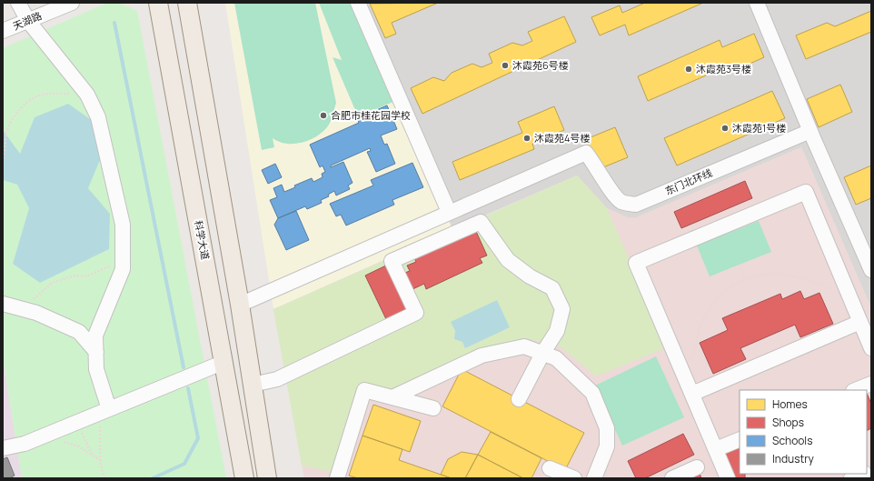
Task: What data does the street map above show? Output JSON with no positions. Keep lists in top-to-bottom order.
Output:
{
  "streets": {
    "main road": ["科学大道"],
    "street": ["天湖路", "东门北环线"]
  },
  "places": [
    "沐霞苑6号楼",
    "沐霞苑3号楼",
    "合肥市桂花园学校",
    "沐霞苑1号楼",
    "沐霞苑4号楼"
  ],
  "legend": [
    "Homes",
    "Shops",
    "Schools",
    "Industry"
  ]
}
